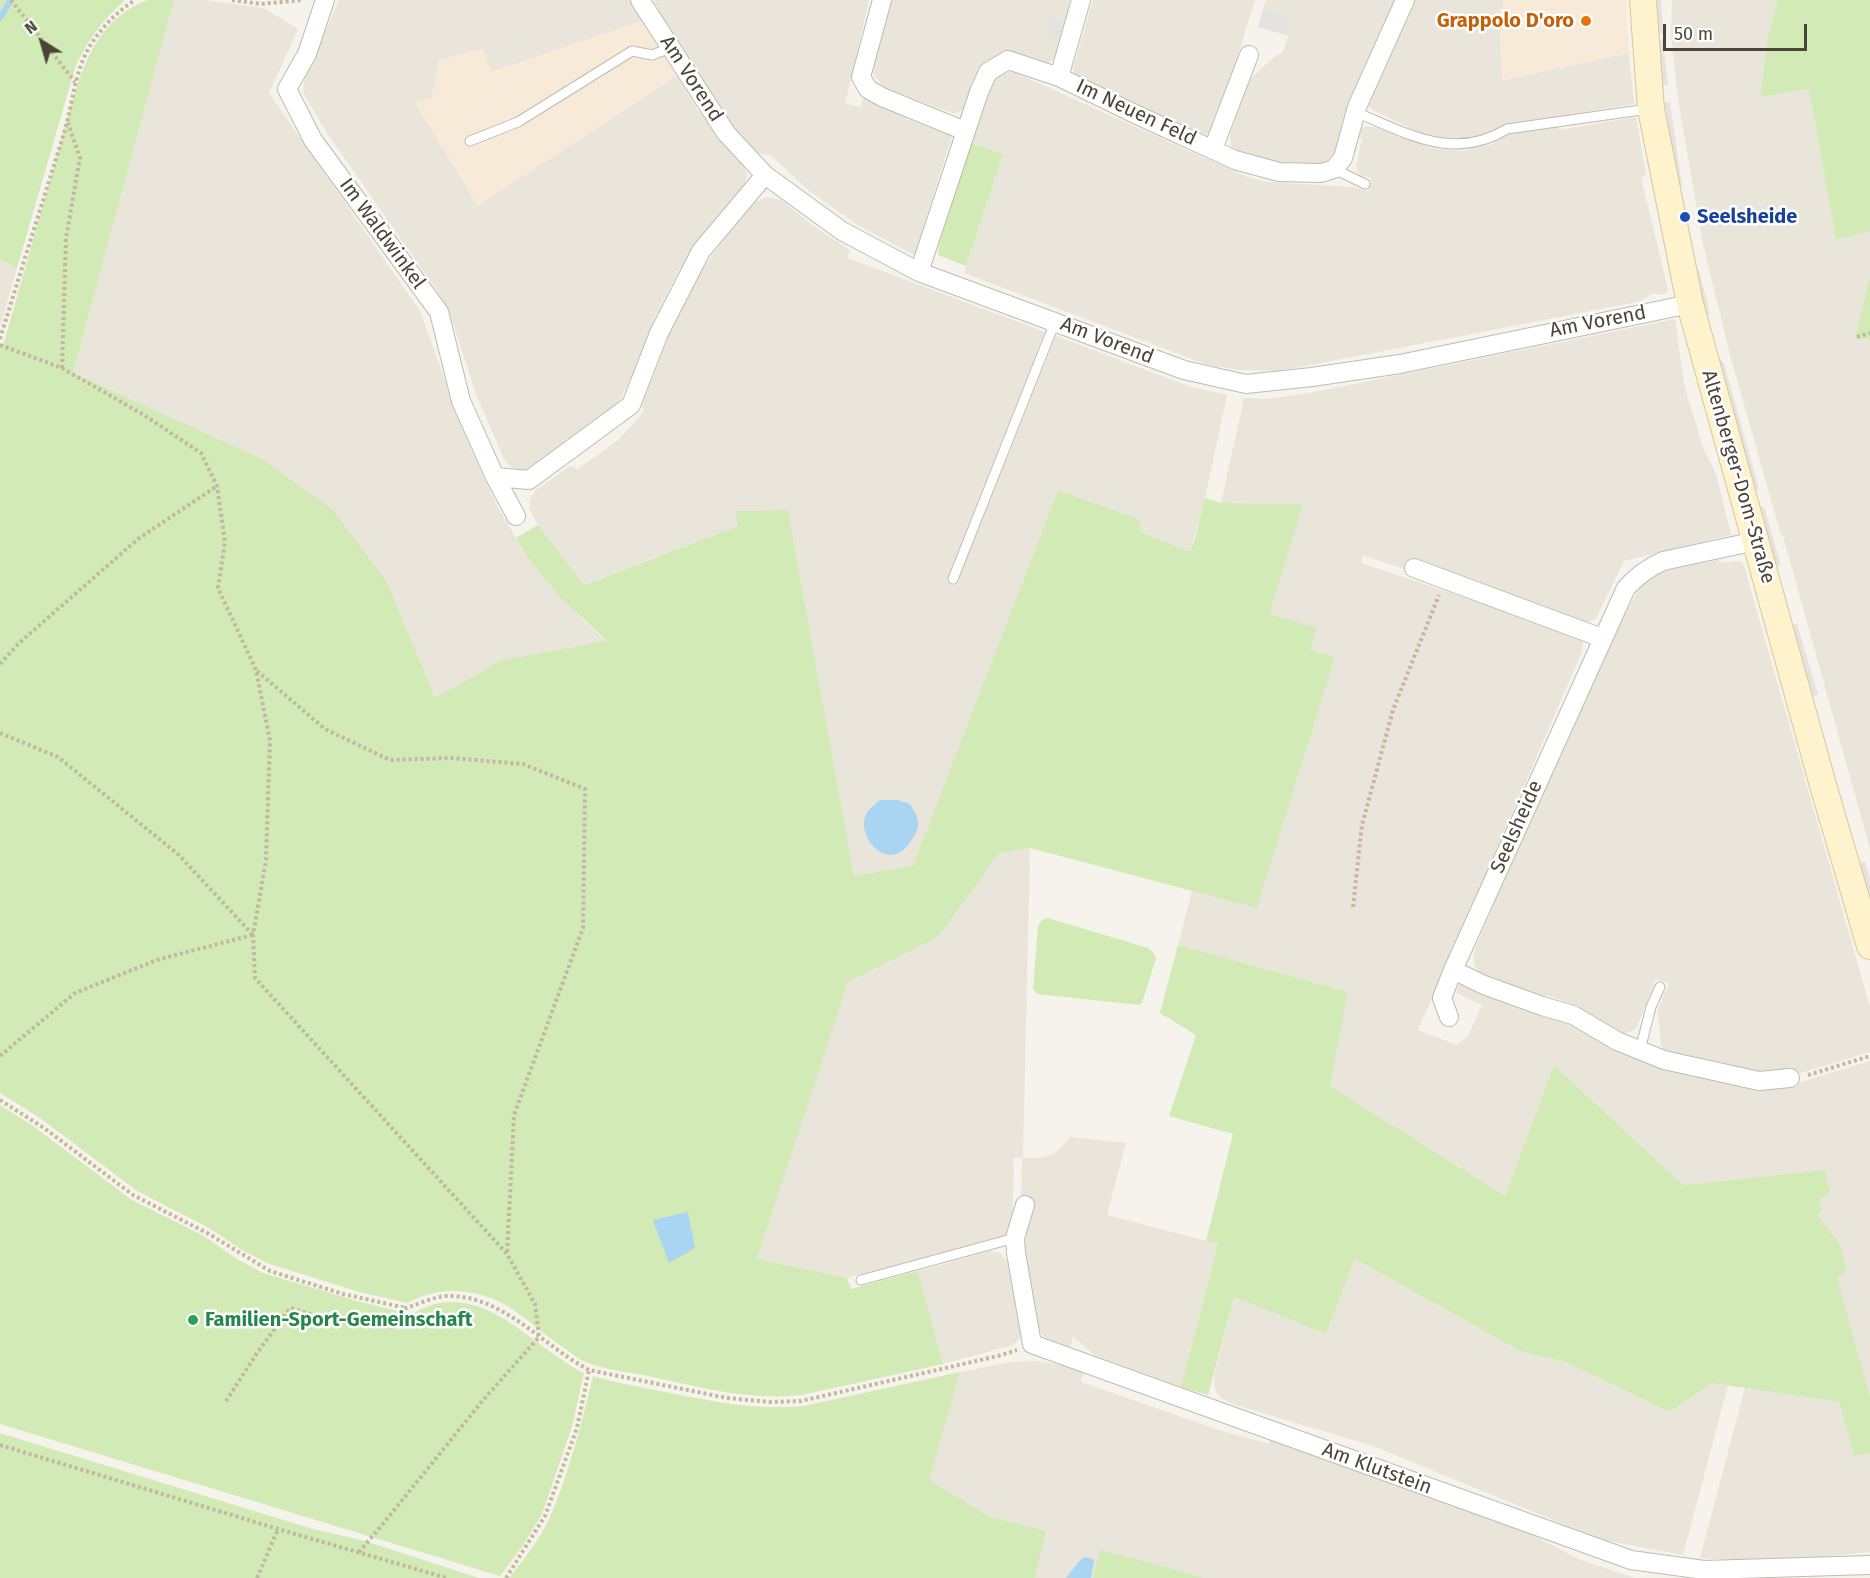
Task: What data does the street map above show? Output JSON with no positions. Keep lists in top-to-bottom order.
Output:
{
  "streets": {
    "main road": ["Altenberger-Dom-Straße"],
    "street": [
      "Am Vorend",
      "Im Neuen Feld",
      "Im Waldwinkel",
      "Seelsheide",
      "Am Klutstein"
    ]
  },
  "crossings": [
    ["Am Vorend", "Im Neuen Feld"],
    ["Am Vorend", "Altenberger-Dom-Straße"],
    ["Altenberger-Dom-Straße", "Seelsheide"]
  ],
  "places": ["Grappolo D'oro", "Seelsheide", "Familien-Sport-Gemeinschaft"],
  "scale_bar": "50 m",
  "north": "top left"
}
